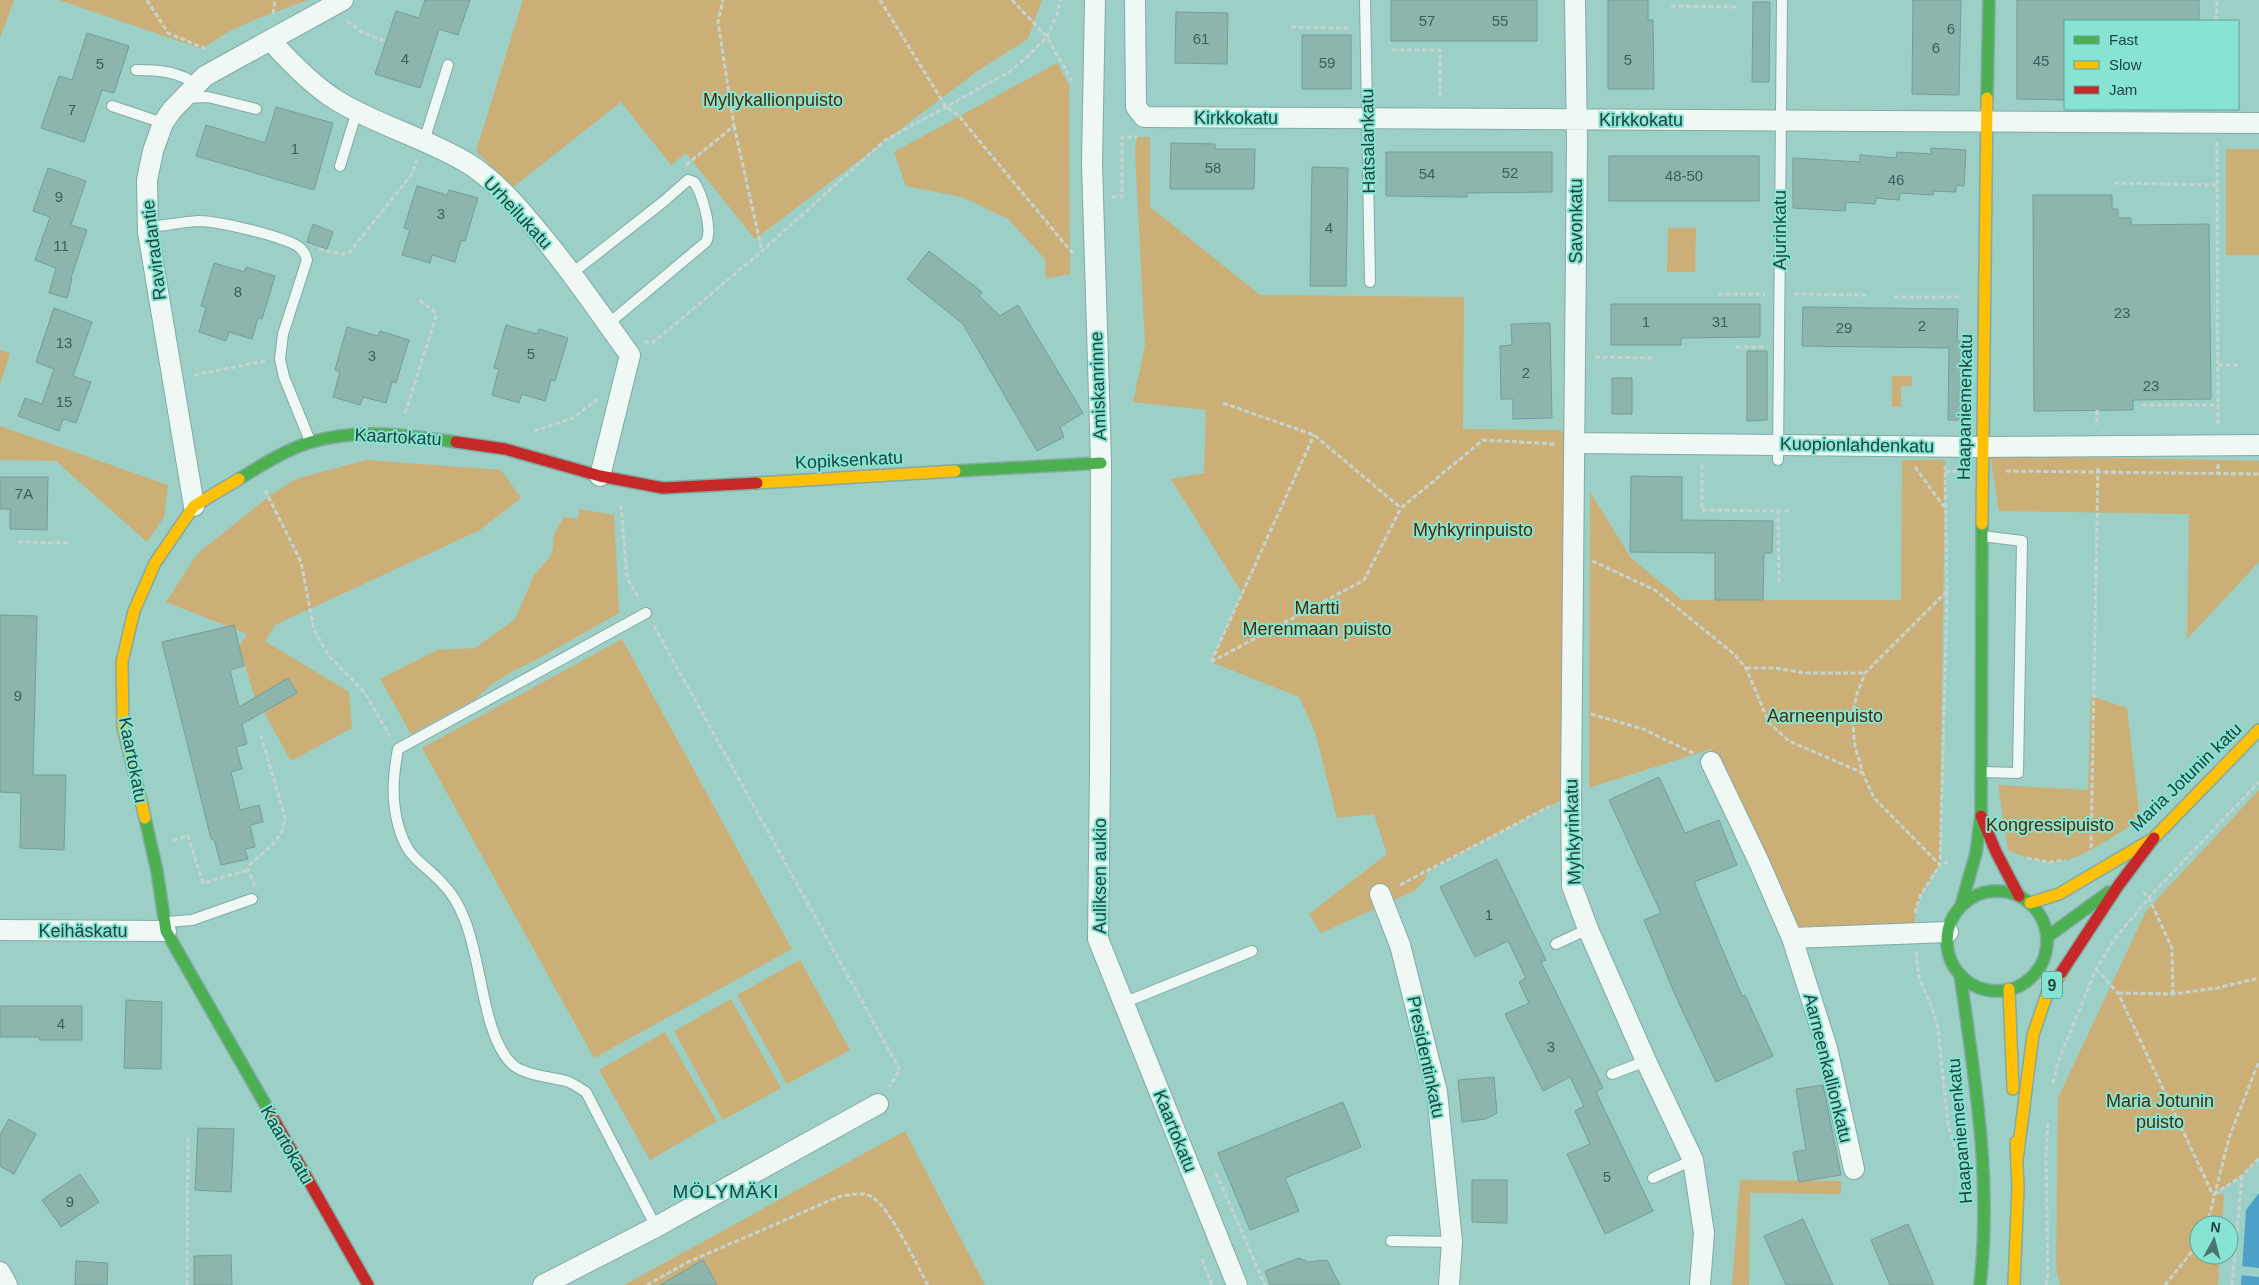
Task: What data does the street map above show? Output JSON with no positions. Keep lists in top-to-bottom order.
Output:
{
  "streets": {
    "main road": [
      "Haapaniemenkatu",
      "Kaartokatu",
      "Kopiksenkatu",
      "Maria Jotunin katu",
      "9"
    ],
    "street": [
      "Kirkkokatu",
      "Urheilukatu",
      "Savonkatu",
      "Raviradantie",
      "Amiskanrinne",
      "Kuopionlahdenkatu",
      "Myhkyrinkatu",
      "Auliksen aukio",
      "Keihäskatu",
      "Presidentinkatu",
      "Aarneenkallionkatu"
    ],
    "lane": ["Hatsalankatu", "Ajurinkatu"]
  },
  "crossings": [
    ["Kirkkokatu", "Hatsalankatu"],
    ["Kirkkokatu", "Savonkatu"],
    ["Kirkkokatu", "Ajurinkatu"],
    ["Kirkkokatu", "Haapaniemenkatu"],
    ["Urheilukatu", "Raviradantie"],
    ["Urheilukatu", "Kaartokatu"],
    ["Urheilukatu", "Kopiksenkatu"],
    ["Savonkatu", "Kuopionlahdenkatu"],
    ["Savonkatu", "Myhkyrinkatu"],
    ["Ajurinkatu", "Kuopionlahdenkatu"],
    ["Raviradantie", "Kaartokatu"],
    ["Amiskanrinne", "Kopiksenkatu"],
    ["Amiskanrinne", "Auliksen aukio"],
    ["Haapaniemenkatu", "Kuopionlahdenkatu"],
    ["Haapaniemenkatu", "Maria Jotunin katu"],
    ["Haapaniemenkatu", "9"],
    ["Kaartokatu", "Kopiksenkatu"],
    ["Kaartokatu", "Auliksen aukio"],
    ["Kaartokatu", "Keihäskatu"],
    ["Kuopionlahdenkatu", "Myhkyrinkatu"],
    ["Maria Jotunin katu", "9"]
  ],
  "districts": ["MÖLYMÄKI"],
  "parks": [
    "Myllykallionpuisto",
    "Myhkyrinpuisto",
    "Martti Merenmaan puisto",
    "Aarneenpuisto",
    "Kongressipuisto",
    "Maria Jotunin puisto"
  ],
  "house_numbers": [
    "57",
    "55",
    "6",
    "61",
    "6",
    "4",
    "5",
    "45",
    "59",
    "5",
    "7",
    "1",
    "58",
    "52",
    "54",
    "48-50",
    "46",
    "9",
    "3",
    "4",
    "11",
    "8",
    "23",
    "1",
    "31",
    "2",
    "29",
    "13",
    "5",
    "3",
    "2",
    "23",
    "15",
    "7A",
    "9",
    "1",
    "4",
    "3",
    "5",
    "9"
  ],
  "legend": ["Fast", "Slow", "Jam"],
  "north": "top"
}
